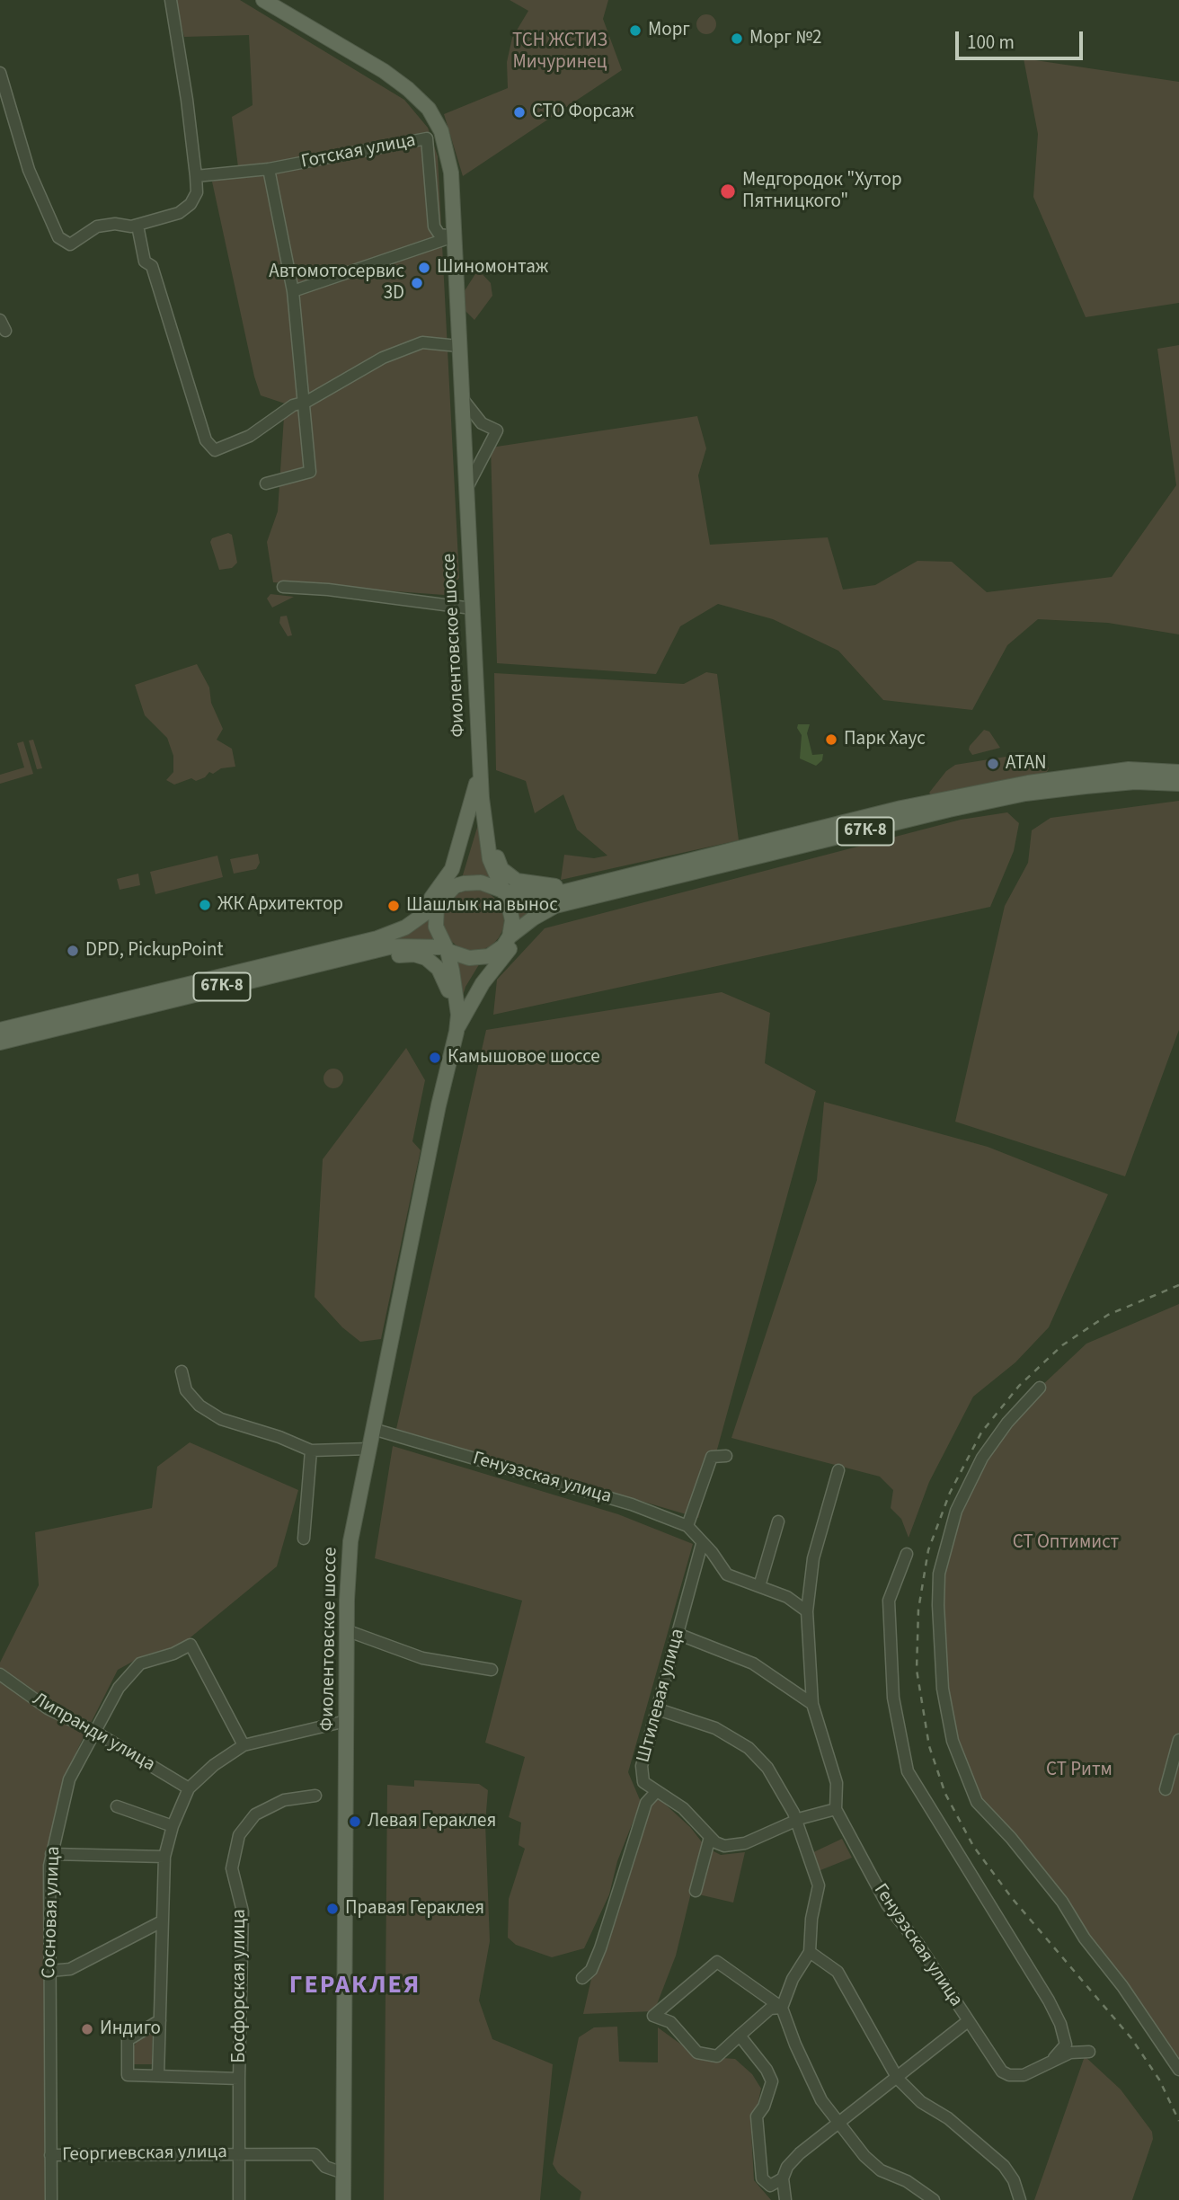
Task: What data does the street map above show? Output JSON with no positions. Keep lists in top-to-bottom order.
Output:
{
  "streets": {
    "main road": ["Фиолентовское шоссе", "67К-8"],
    "street": [
      "Готская улица",
      "Генуэзская улица",
      "Штилевая улица",
      "Липранди улица",
      "Сосновая улица",
      "Босфорская улица",
      "Георгиевская улица"
    ]
  },
  "crossings": [
    ["Готская улица", "Фиолентовское шоссе"],
    ["Фиолентовское шоссе", "67К-8"],
    ["Фиолентовское шоссе", "Генуэзская улица"],
    ["Фиолентовское шоссе", "Георгиевская улица"],
    ["Липранди улица", "Сосновая улица"],
    ["Сосновая улица", "Георгиевская улица"],
    ["Босфорская улица", "Георгиевская улица"]
  ],
  "districts": ["ГЕРАКЛЕЯ"],
  "parks": ["ТСН ЖСТИЗ Мичуринец", "СТ Оптимист", "СТ Ритм"],
  "places": [
    "Морг",
    "Морг №2",
    "СТО Форсаж",
    "Медгородок \"Хутор Пятницкого\"",
    "Шиномонтаж",
    "Автомотосервис 3D",
    "Парк Хаус",
    "ATAN",
    "ЖК Архитектор",
    "Шашлык на вынос",
    "DPD, PickupPoint",
    "Камышовое шоссе",
    "Левая Гераклея",
    "Правая Гераклея",
    "Индиго"
  ],
  "scale_bar": "100 m"
}
